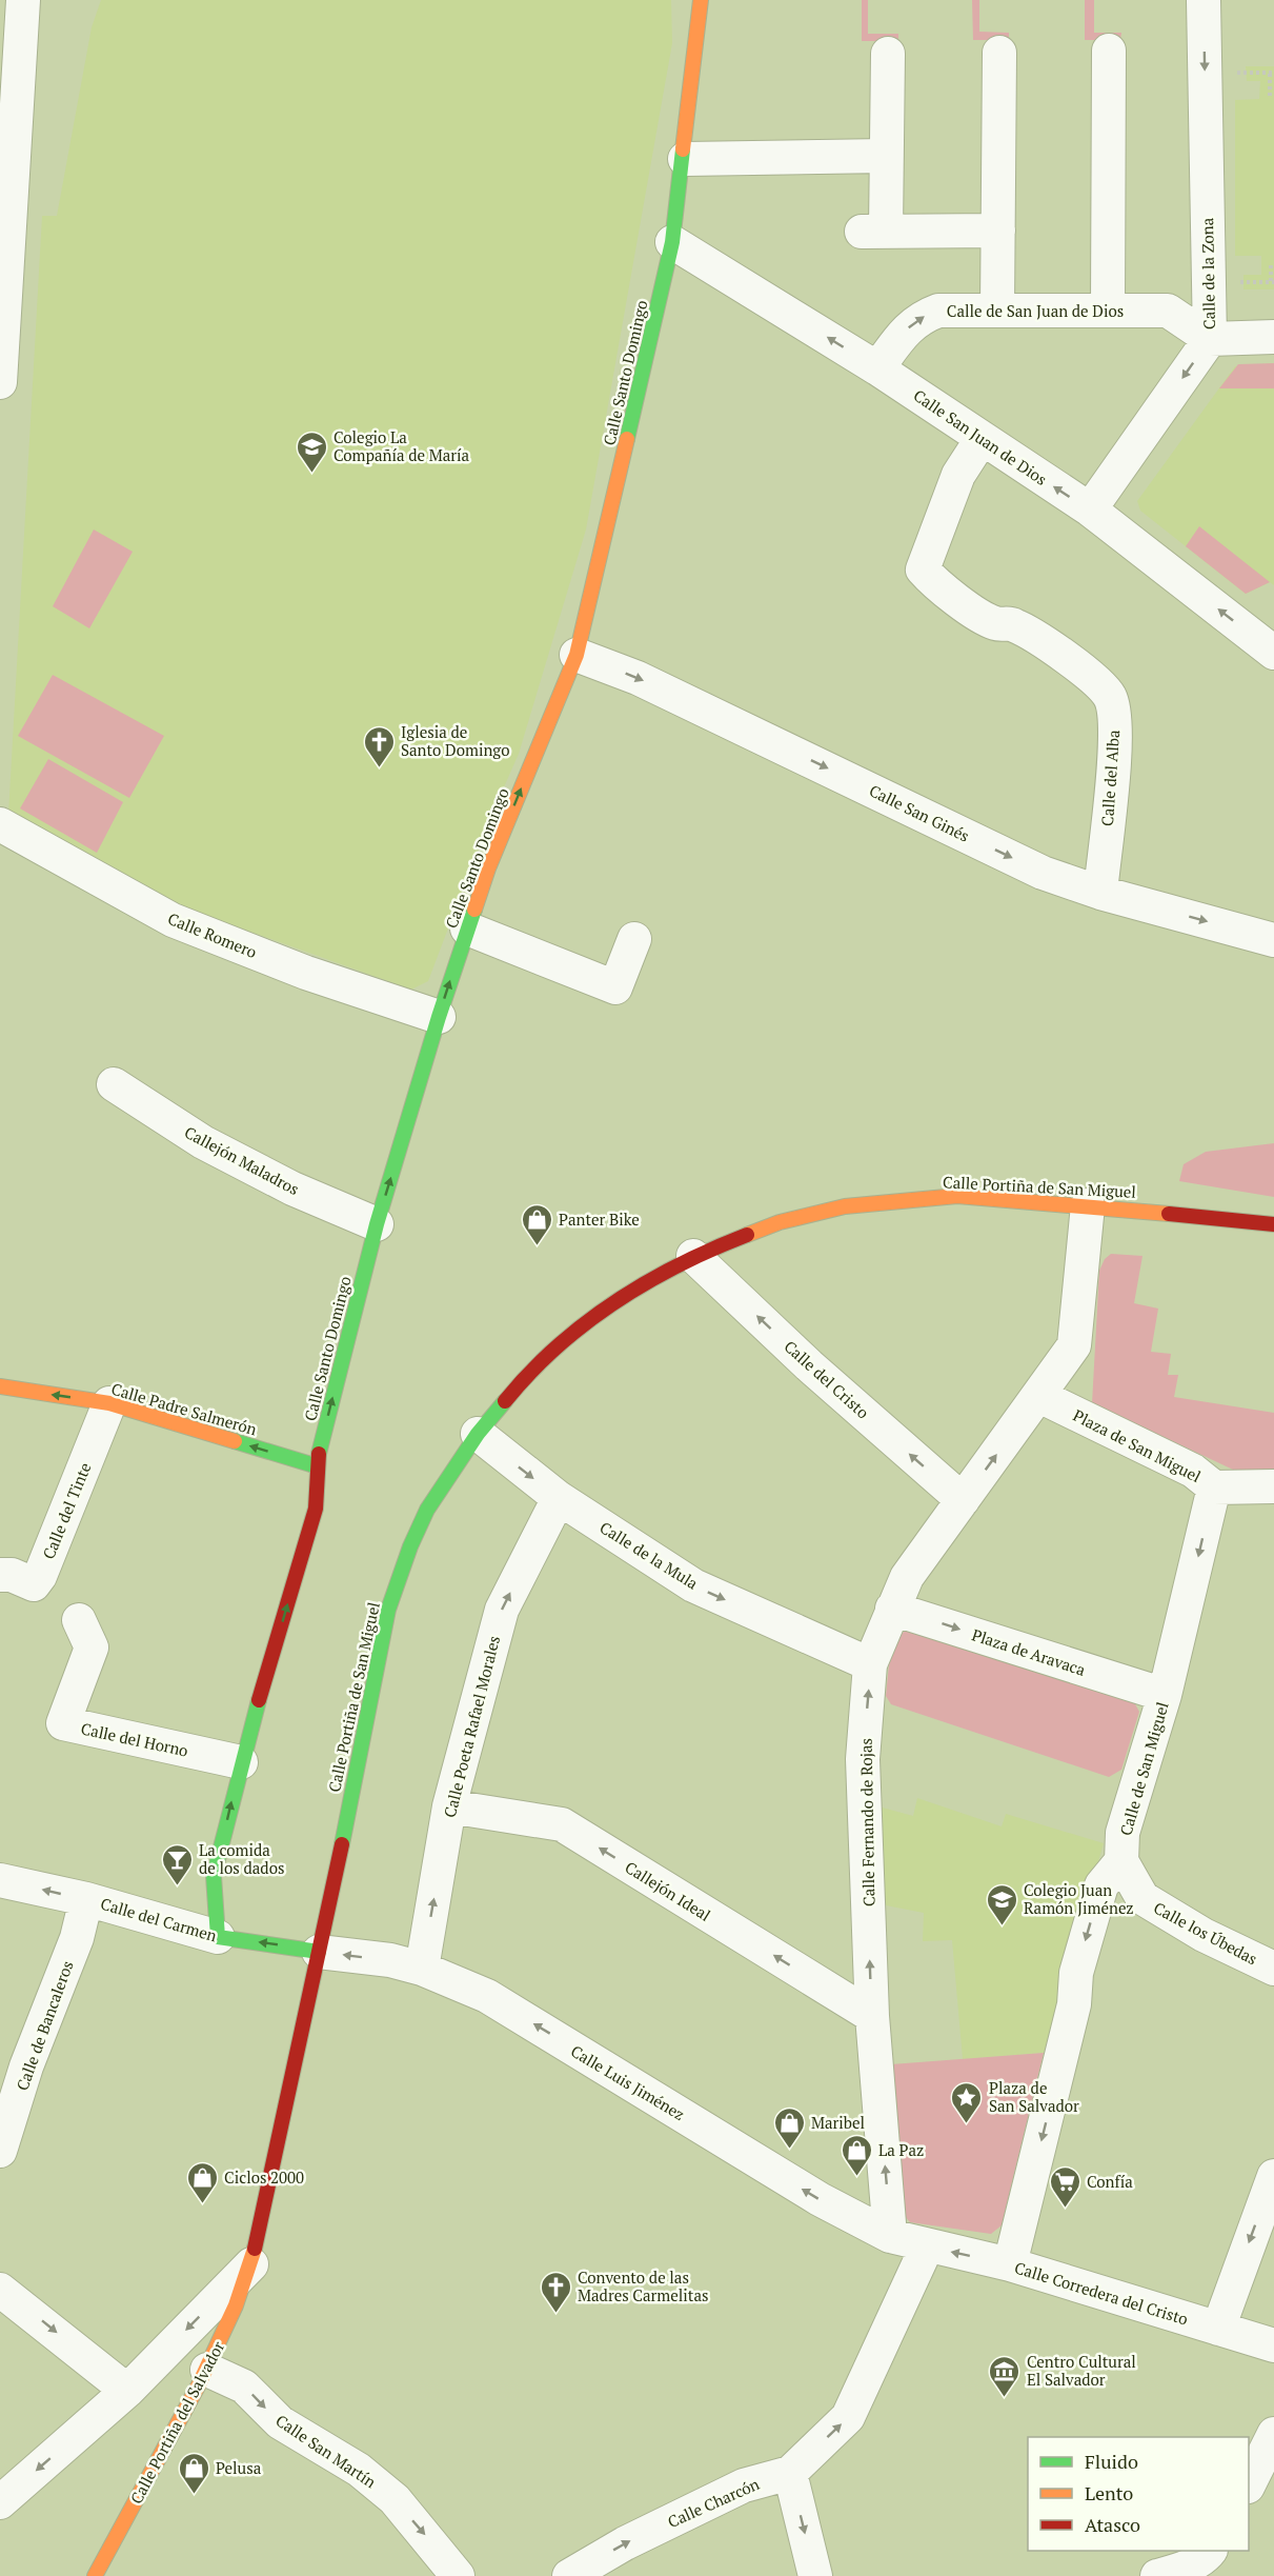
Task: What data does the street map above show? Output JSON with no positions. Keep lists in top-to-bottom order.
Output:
{
  "streets": {
    "main road": [
      "Calle Santo Domingo",
      "Calle Portiña de San Miguel",
      "Calle Padre Salmerón",
      "Calle del Carmen",
      "Calle Portiña del Salvador"
    ],
    "street": [
      "Calle de la Zona",
      "Calle de San Juan de Dios",
      "Calle San Juan de Dios",
      "Calle del Alba",
      "Calle San Ginés",
      "Calle Romero",
      "Callejón Maladros",
      "Calle del Cristo",
      "Plaza de San Miguel",
      "Calle del Tinte",
      "Calle de la Mula",
      "Plaza de Aravaca",
      "Calle Poeta Rafael Morales",
      "Calle del Horno",
      "Calle de San Miguel",
      "Calle Fernando de Rojas",
      "Callejón Ideal",
      "Calle los Úbedas",
      "Calle de Bancaleros",
      "Calle Luis Jiménez",
      "Calle Corredera del Cristo",
      "Calle San Martín",
      "Calle Charcón"
    ]
  },
  "crossings": [
    ["Calle de la Zona", "Calle de San Juan de Dios"],
    ["Calle de la Zona", "Calle San Juan de Dios"],
    ["Calle de San Juan de Dios", "Calle San Juan de Dios"],
    ["Calle Santo Domingo", "Calle San Juan de Dios"],
    ["Calle Santo Domingo", "Calle San Ginés"],
    ["Calle Santo Domingo", "Calle Romero"],
    ["Calle Santo Domingo", "Callejón Maladros"],
    ["Calle Santo Domingo", "Calle Padre Salmerón"],
    ["Calle San Juan de Dios", "Calle del Alba"],
    ["Calle del Alba", "Calle San Ginés"],
    ["Calle Portiña de San Miguel", "Calle del Cristo"],
    ["Calle Portiña de San Miguel", "Calle de la Mula"],
    ["Calle Portiña de San Miguel", "Calle Fernando de Rojas"],
    ["Calle Portiña de San Miguel", "Calle del Carmen"],
    ["Calle Portiña de San Miguel", "Calle Luis Jiménez"],
    ["Calle Portiña de San Miguel", "Calle Portiña del Salvador"],
    ["Calle del Cristo", "Calle Fernando de Rojas"],
    ["Calle Padre Salmerón", "Calle del Tinte"],
    ["Plaza de San Miguel", "Calle de San Miguel"],
    ["Plaza de San Miguel", "Calle Fernando de Rojas"],
    ["Calle de la Mula", "Calle Poeta Rafael Morales"],
    ["Calle de la Mula", "Calle Fernando de Rojas"],
    ["Plaza de Aravaca", "Calle de San Miguel"],
    ["Plaza de Aravaca", "Calle Fernando de Rojas"],
    ["Calle Poeta Rafael Morales", "Callejón Ideal"],
    ["Calle Poeta Rafael Morales", "Calle Luis Jiménez"],
    ["Calle de San Miguel", "Calle los Úbedas"],
    ["Calle Fernando de Rojas", "Callejón Ideal"],
    ["Calle Fernando de Rojas", "Calle Luis Jiménez"],
    ["Calle del Carmen", "Calle de Bancaleros"],
    ["Calle del Carmen", "Calle Luis Jiménez"],
    ["Calle del Carmen", "Calle Portiña del Salvador"],
    ["Calle Luis Jiménez", "Calle Corredera del Cristo"],
    ["Calle Luis Jiménez", "Calle Portiña del Salvador"],
    ["Calle Luis Jiménez", "Calle Charcón"],
    ["Calle Corredera del Cristo", "Calle Charcón"],
    ["Calle Portiña del Salvador", "Calle San Martín"]
  ],
  "one_way": [
    "Calle Santo Domingo",
    "Calle San Juan de Dios",
    "Calle San Ginés",
    "Calle del Cristo",
    "Calle Padre Salmerón",
    "Calle de la Mula",
    "Plaza de Aravaca",
    "Calle Poeta Rafael Morales",
    "Calle de San Miguel",
    "Callejón Ideal",
    "Calle del Carmen",
    "Calle Luis Jiménez",
    "Calle San Martín",
    "Calle Charcón"
  ],
  "places": {
    "school or university": ["Colegio La Compañía de María", "Colegio Juan Ramón Jiménez"],
    "church": ["Iglesia de Santo Domingo", "Convento de las Madres Carmelitas"],
    "shop": [
      "Panter Bike",
      "Maribel",
      "La Paz",
      "Ciclos 2000",
      "Pelusa"
    ],
    "bar": ["La comida de los dados"],
    "place": ["Plaza de San Salvador"],
    "supermarket": ["Confía"],
    "museum": ["Centro Cultural El Salvador"]
  },
  "legend": ["Fluido", "Lento", "Atasco"]
}
